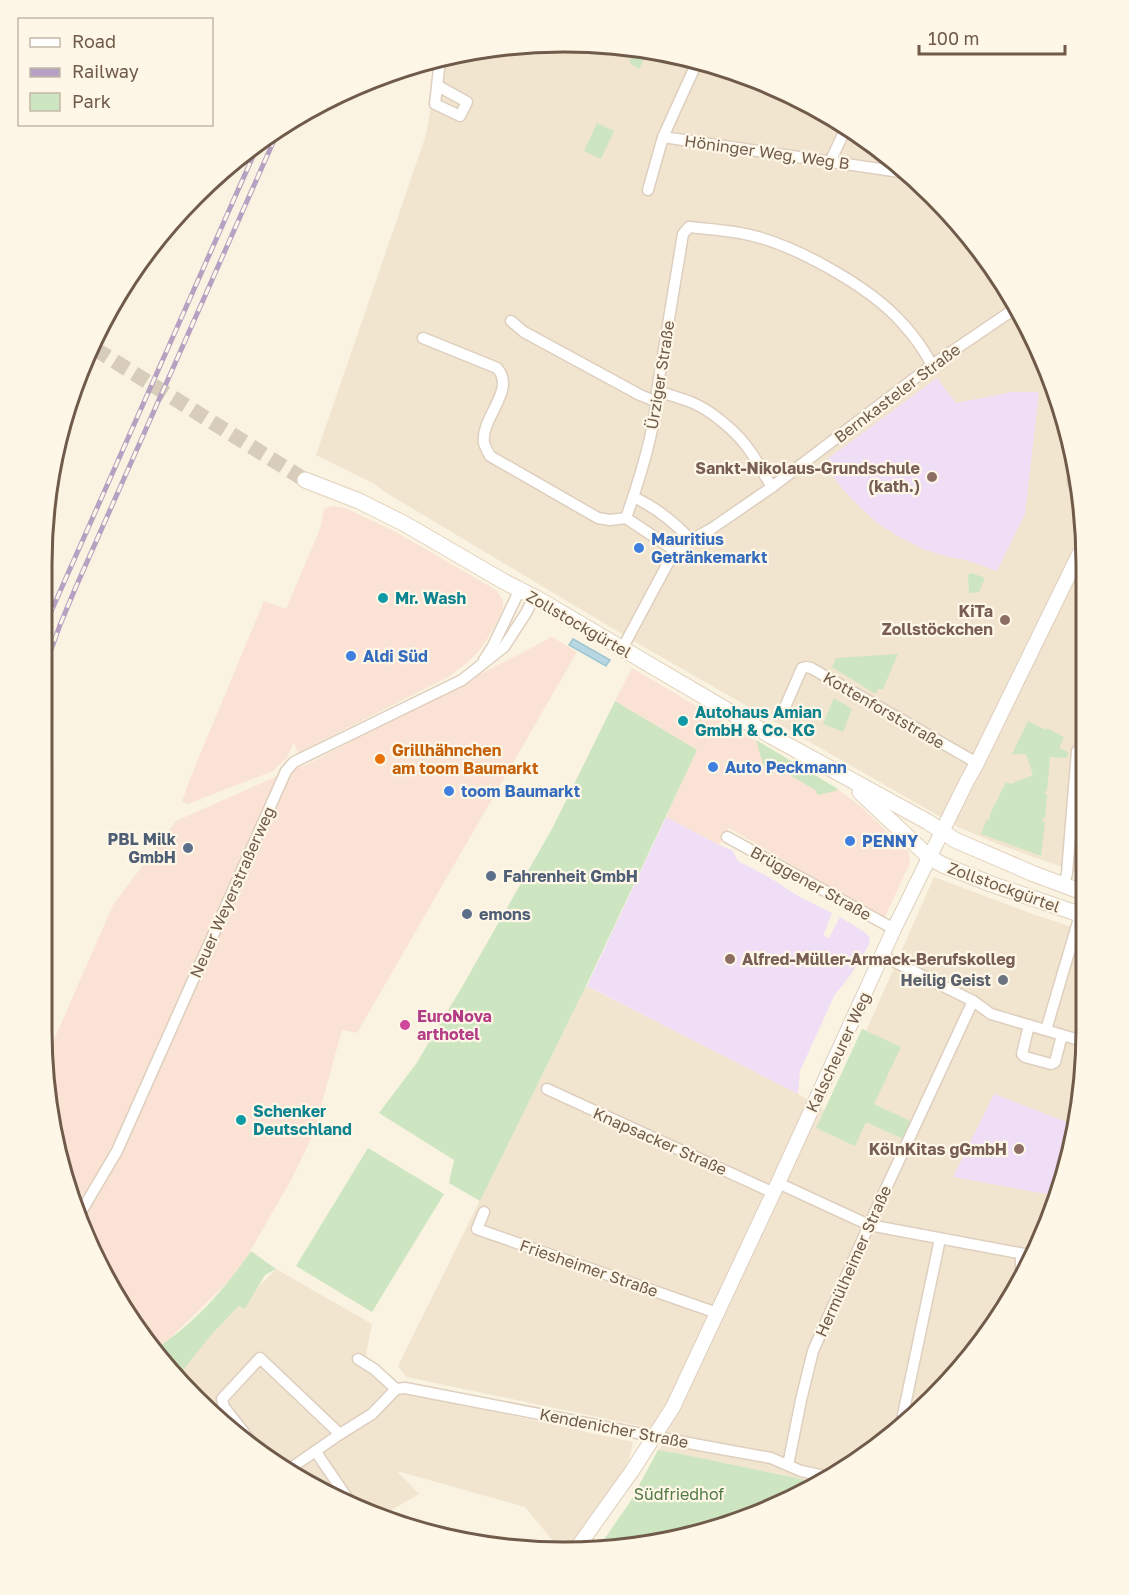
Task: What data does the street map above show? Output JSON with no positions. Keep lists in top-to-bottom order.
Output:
{
  "streets": {
    "main road": ["Zollstockgürtel"],
    "street": [
      "Höninger Weg, Weg B",
      "Ürziger Straße",
      "Bernkasteler Straße",
      "Kottenforststraße",
      "Brüggener Straße",
      "Neuer Weyerstraßerweg",
      "Kalscheurer Weg",
      "Knapsacker Straße",
      "Hermülheimer Straße",
      "Friesheimer Straße",
      "Kendenicher Straße"
    ]
  },
  "crossings": [
    ["Ürziger Straße", "Bernkasteler Straße"],
    ["Bernkasteler Straße", "Zollstockgürtel"],
    ["Zollstockgürtel", "Neuer Weyerstraßerweg"],
    ["Zollstockgürtel", "Kalscheurer Weg"],
    ["Kottenforststraße", "Kalscheurer Weg"],
    ["Brüggener Straße", "Kalscheurer Weg"],
    ["Kalscheurer Weg", "Knapsacker Straße"],
    ["Kalscheurer Weg", "Friesheimer Straße"],
    ["Kalscheurer Weg", "Kendenicher Straße"],
    ["Knapsacker Straße", "Hermülheimer Straße"],
    ["Hermülheimer Straße", "Kendenicher Straße"]
  ],
  "parks": ["Südfriedhof"],
  "places": [
    "Sankt-Nikolaus-Grundschule (kath.)",
    "Mauritius Getränkemarkt",
    "Mr. Wash",
    "KiTa Zollstöckchen",
    "Aldi Süd",
    "Autohaus Amian GmbH & Co. KG",
    "Grillhähnchen am toom Baumarkt",
    "Auto Peckmann",
    "toom Baumarkt",
    "PENNY",
    "PBL Milk GmbH",
    "Fahrenheit GmbH",
    "emons",
    "Alfred-Müller-Armack-Berufskolleg",
    "Heilig Geist",
    "EuroNova arthotel",
    "Schenker Deutschland",
    "KölnKitas gGmbH"
  ],
  "legend": ["Road", "Railway", "Park"],
  "scale_bar": "100 m"
}
